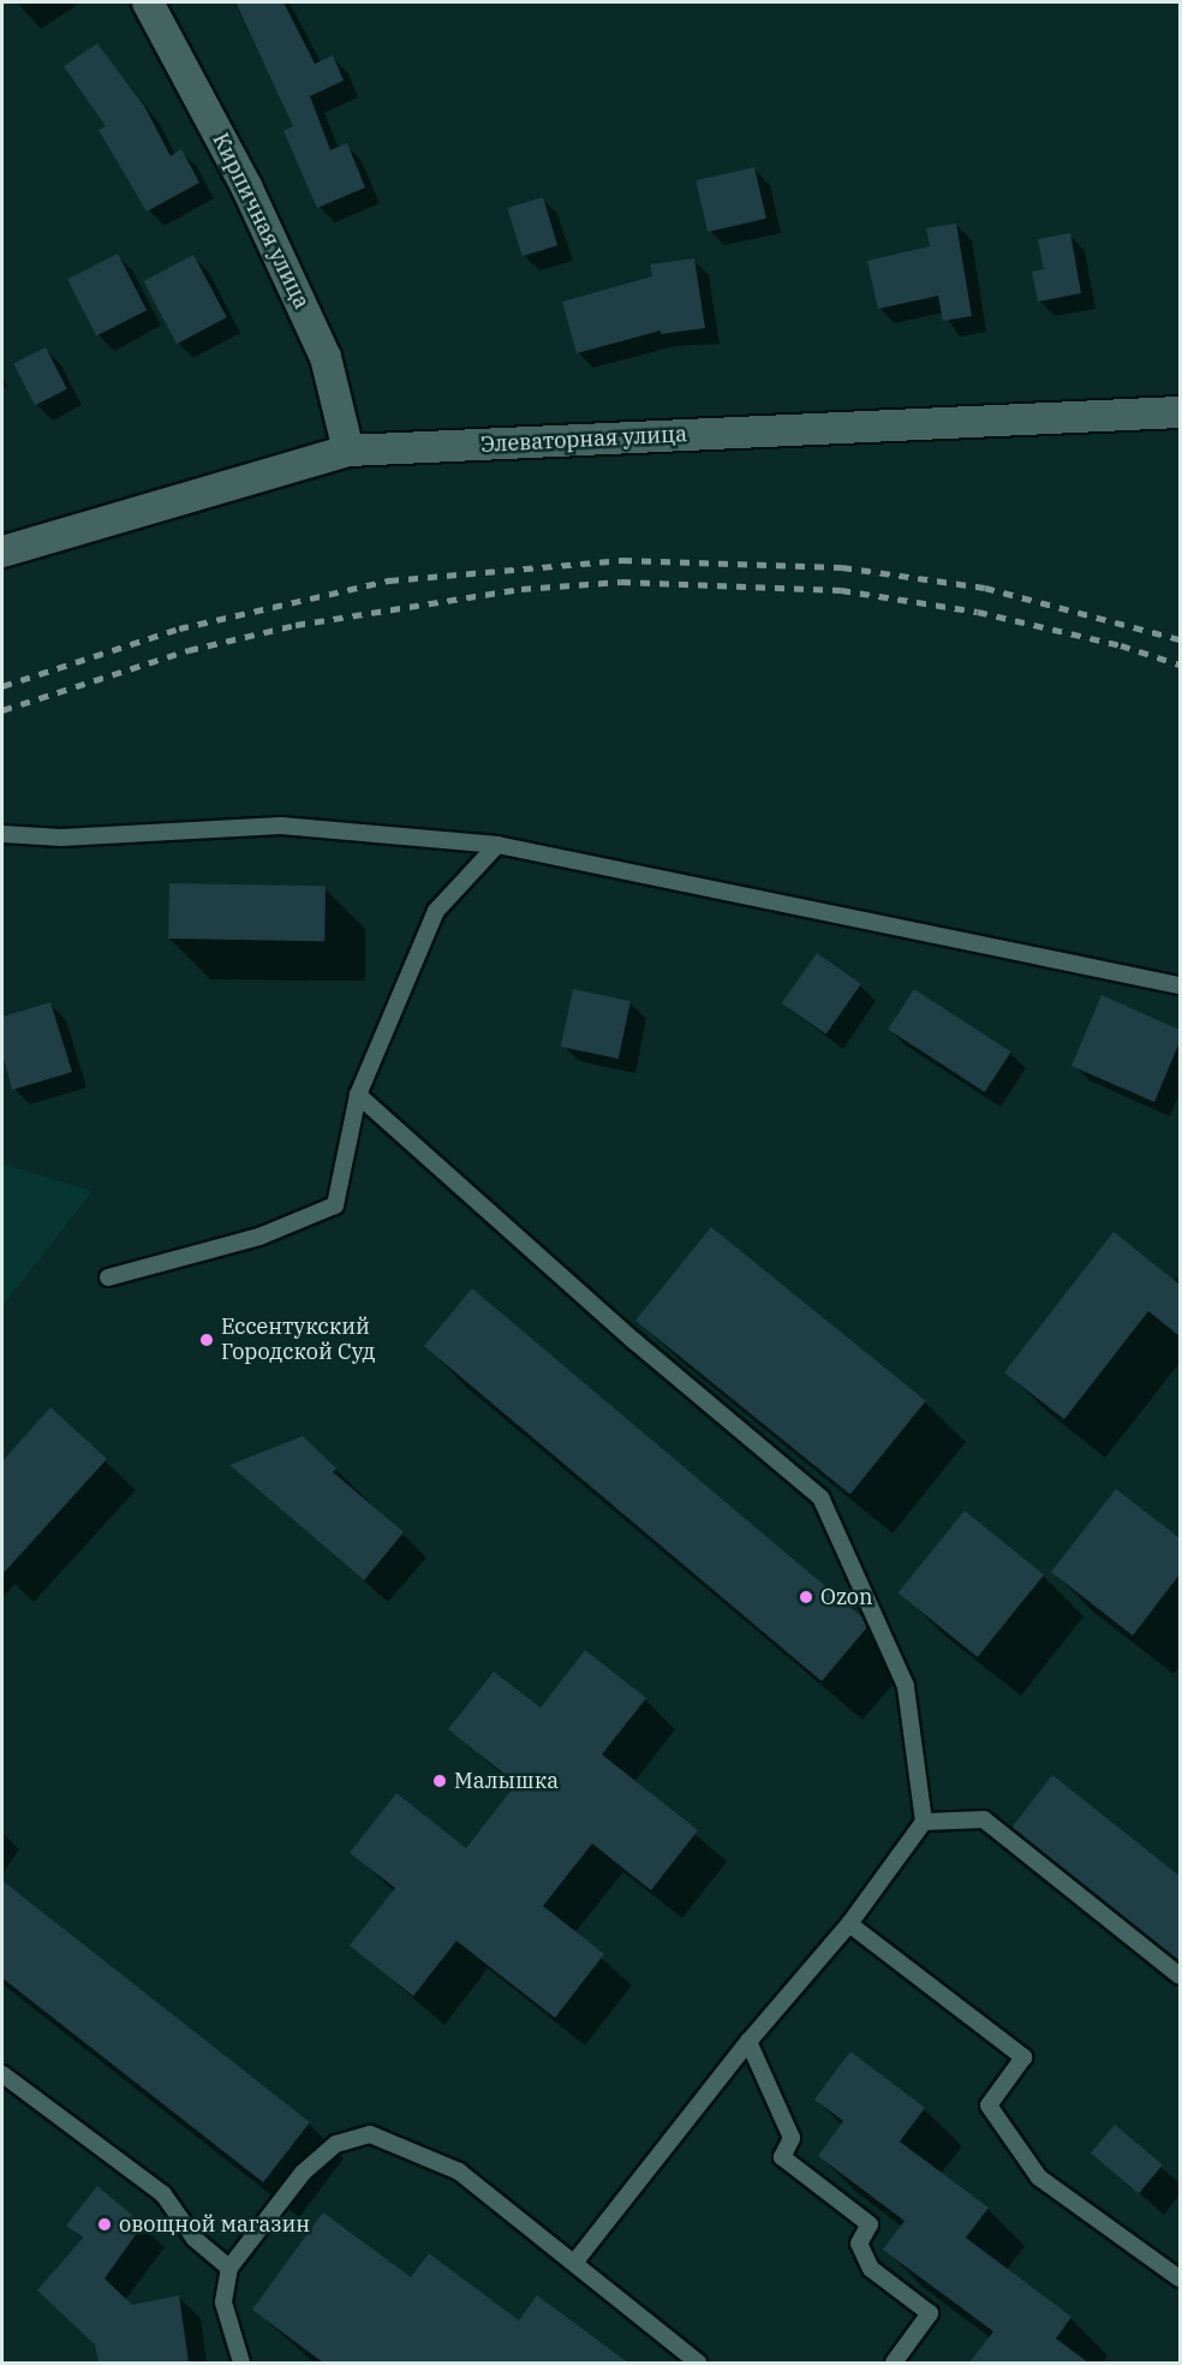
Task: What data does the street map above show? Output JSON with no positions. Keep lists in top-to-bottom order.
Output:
{
  "streets": {
    "street": ["Кирпичная улица", "Элеваторная улица"]
  },
  "crossings": [
    ["Кирпичная улица", "Элеваторная улица"]
  ],
  "places": [
    "Ессентукский Городской Суд",
    "Ozon",
    "Малышка",
    "овощной магазин"
  ]
}
